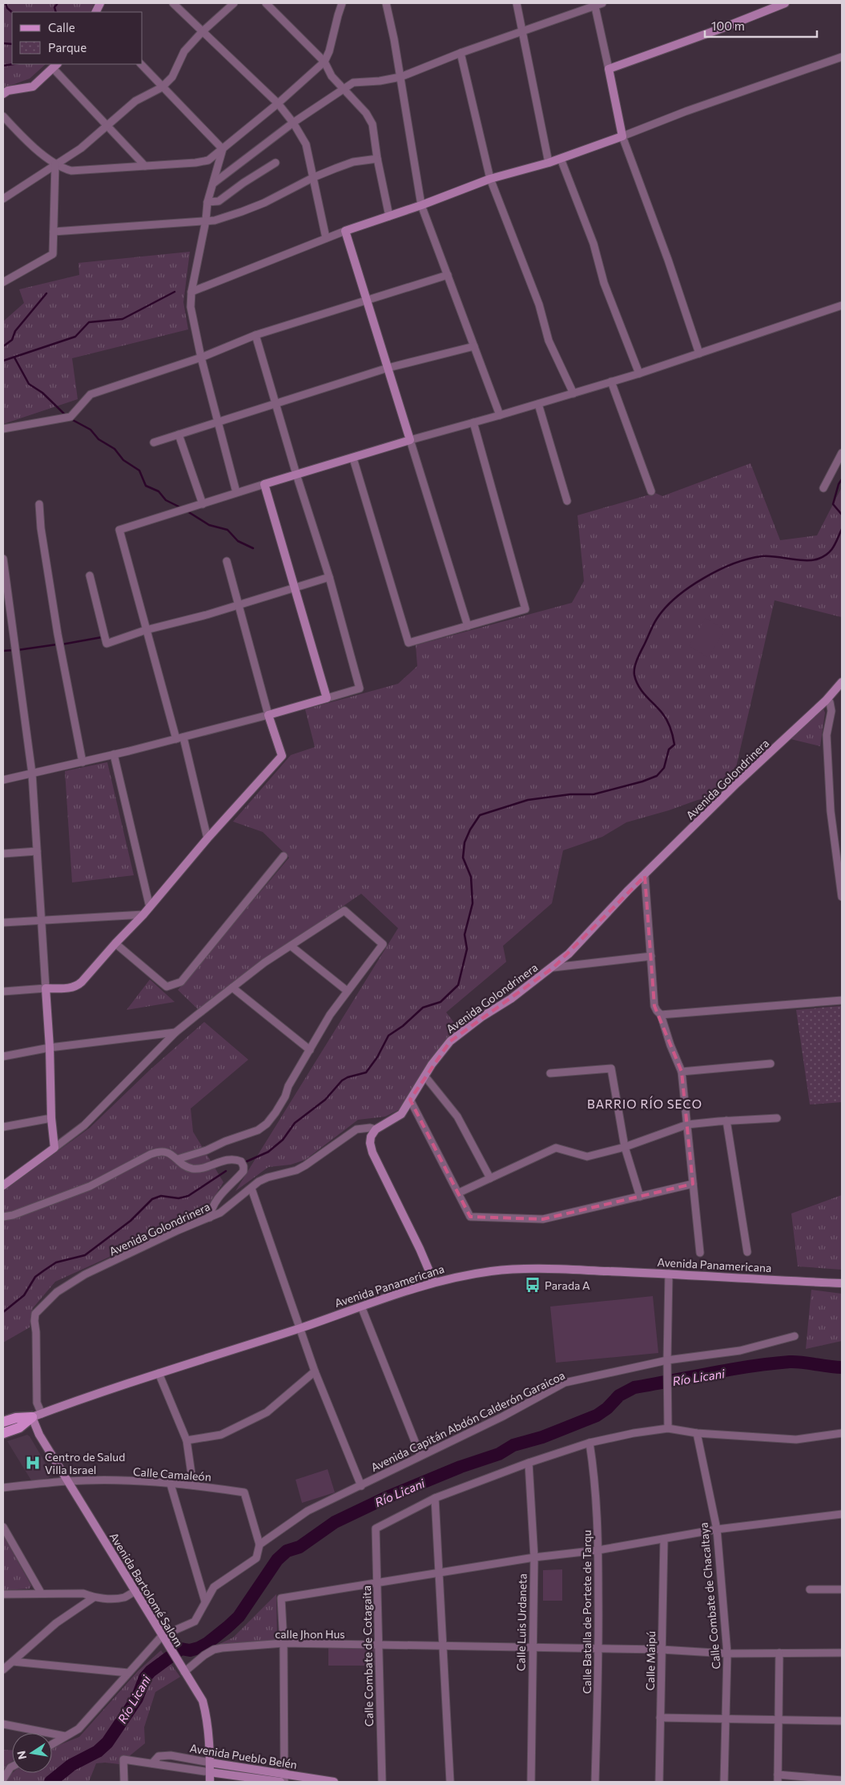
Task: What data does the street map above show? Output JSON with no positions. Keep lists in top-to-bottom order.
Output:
{
  "streets": {
    "main road": ["Avenida Panamericana"],
    "street": [
      "Avenida Golondrinera",
      "Avenida Capitán Abdón Calderón Garaicoa",
      "Calle Camaleón",
      "Avenida Bartolomé Salom",
      "Calle Combate de Chacaltaya",
      "Calle Batalla de Portete de Tarqu",
      "Calle Luis Urdaneta",
      "calle Jhon Hus",
      "Calle Combate de Cotagaita",
      "Calle Maipú",
      "Avenida Pueblo Belén"
    ]
  },
  "crossings": [
    ["Avenida Golondrinera", "Avenida Panamericana"],
    ["Avenida Golondrinera", "Avenida Bartolomé Salom"],
    ["Avenida Panamericana", "Avenida Bartolomé Salom"],
    ["Avenida Capitán Abdón Calderón Garaicoa", "Calle Camaleón"],
    ["Calle Camaleón", "Avenida Bartolomé Salom"],
    ["Avenida Bartolomé Salom", "calle Jhon Hus"],
    ["Avenida Bartolomé Salom", "Avenida Pueblo Belén"],
    ["Calle Combate de Chacaltaya", "calle Jhon Hus"],
    ["Calle Batalla de Portete de Tarqu", "calle Jhon Hus"],
    ["Calle Luis Urdaneta", "calle Jhon Hus"],
    ["calle Jhon Hus", "Calle Combate de Cotagaita"],
    ["calle Jhon Hus", "Calle Maipú"]
  ],
  "districts": ["BARRIO RÍO SECO"],
  "water": ["Río Licani"],
  "places": {
    "bus stop": ["Parada A"],
    "hospital": ["Centro de Salud Villa Israel"]
  },
  "legend": ["Calle", "Parque"],
  "scale_bar": "100 m",
  "north": "left"
}
